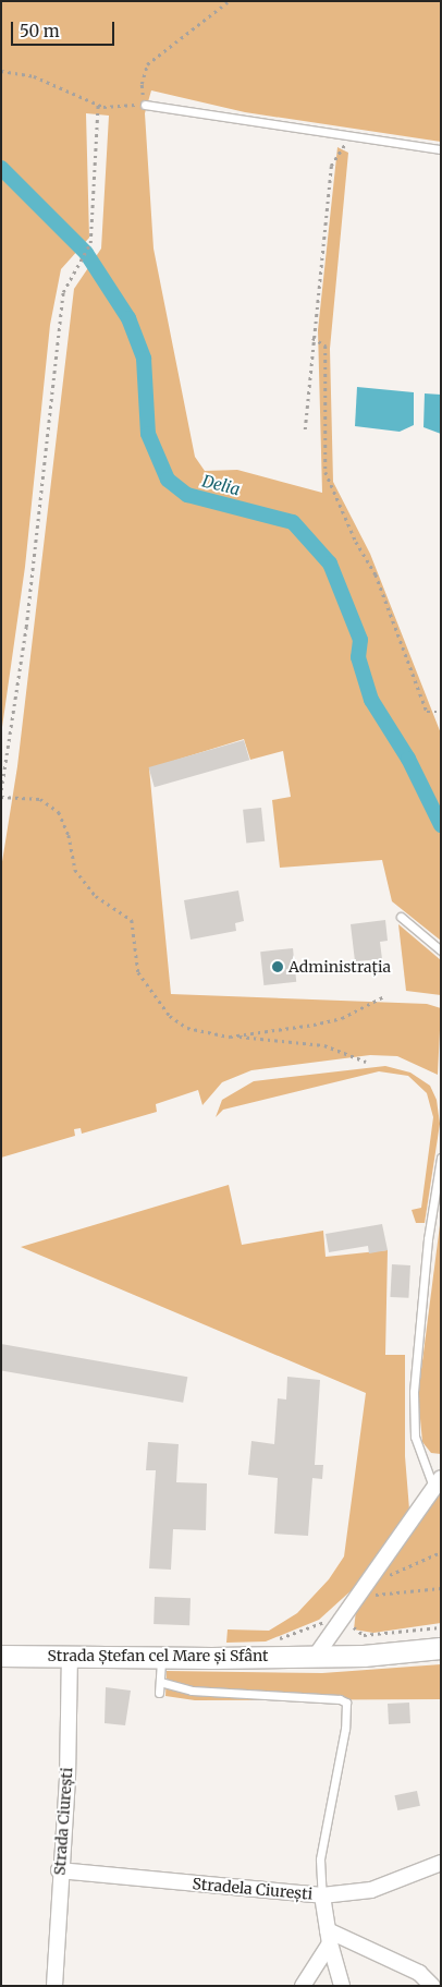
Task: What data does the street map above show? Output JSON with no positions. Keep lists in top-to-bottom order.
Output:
{
  "streets": {
    "main road": ["Strada Ștefan cel Mare și Sfânt"],
    "street": ["Strada Ciurești", "Stradela Ciurești"]
  },
  "crossings": [
    ["Strada Ștefan cel Mare și Sfânt", "Strada Ciurești"],
    ["Strada Ștefan cel Mare și Sfânt", "Stradela Ciurești"],
    ["Strada Ciurești", "Stradela Ciurești"]
  ],
  "water": ["Delia"],
  "places": ["Administrația"],
  "scale_bar": "50 m"
}
